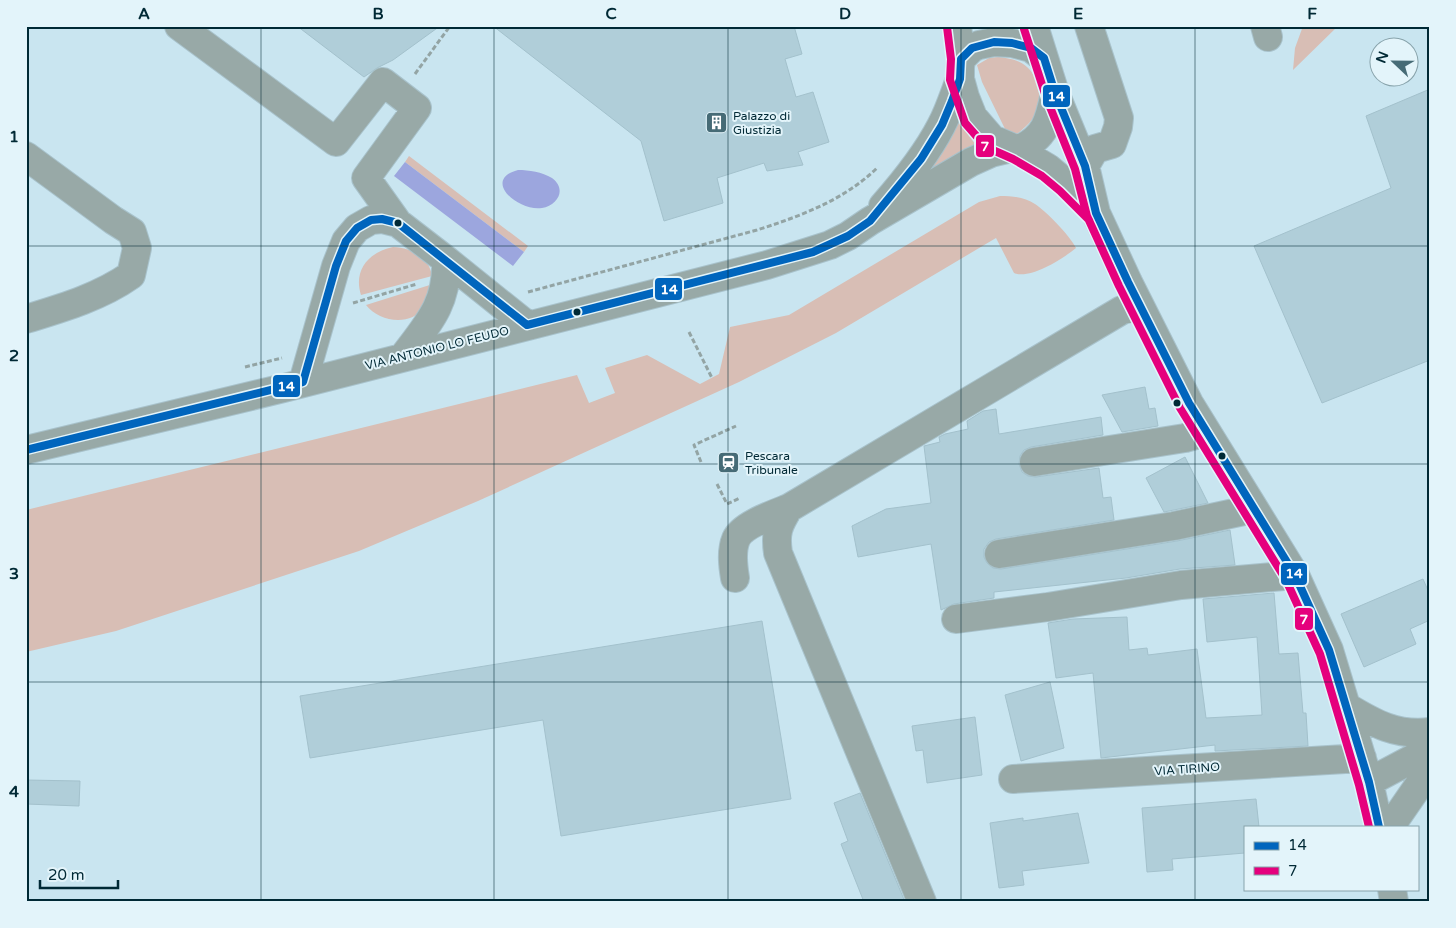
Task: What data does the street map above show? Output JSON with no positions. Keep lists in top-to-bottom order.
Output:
{
  "streets": {
    "street": ["VIA ANTONIO LO FEUDO", "VIA TIRINO"]
  },
  "places": {
    "building": ["Palazzo di Giustizia"],
    "station": ["Pescara Tribunale"]
  },
  "lines": ["transit line 7", "transit line 14"],
  "legend": ["14", "7"],
  "scale_bar": "20 m",
  "north": "left",
  "grid": {
    "columns": [
      "A",
      "B",
      "C",
      "D",
      "E",
      "F"
    ],
    "rows": [
      "1",
      "2",
      "3",
      "4"
    ]
  }
}
